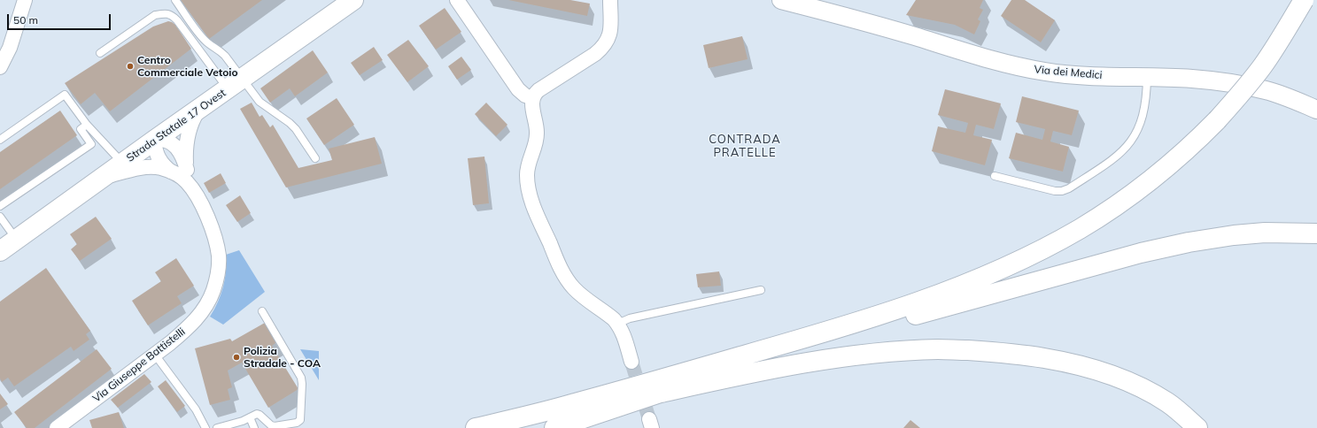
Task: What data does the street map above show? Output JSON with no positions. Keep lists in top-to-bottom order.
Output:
{
  "streets": {
    "main road": ["Strada Statale 17 Ovest"],
    "street": ["Via dei Medici", "Via Giuseppe Battistelli"]
  },
  "crossings": [
    ["Strada Statale 17 Ovest", "Via Giuseppe Battistelli"]
  ],
  "districts": ["CONTRADA PRATELLE"],
  "places": ["Centro Commerciale Vetoio", "Polizia Stradale - COA"],
  "scale_bar": "50 m"
}
